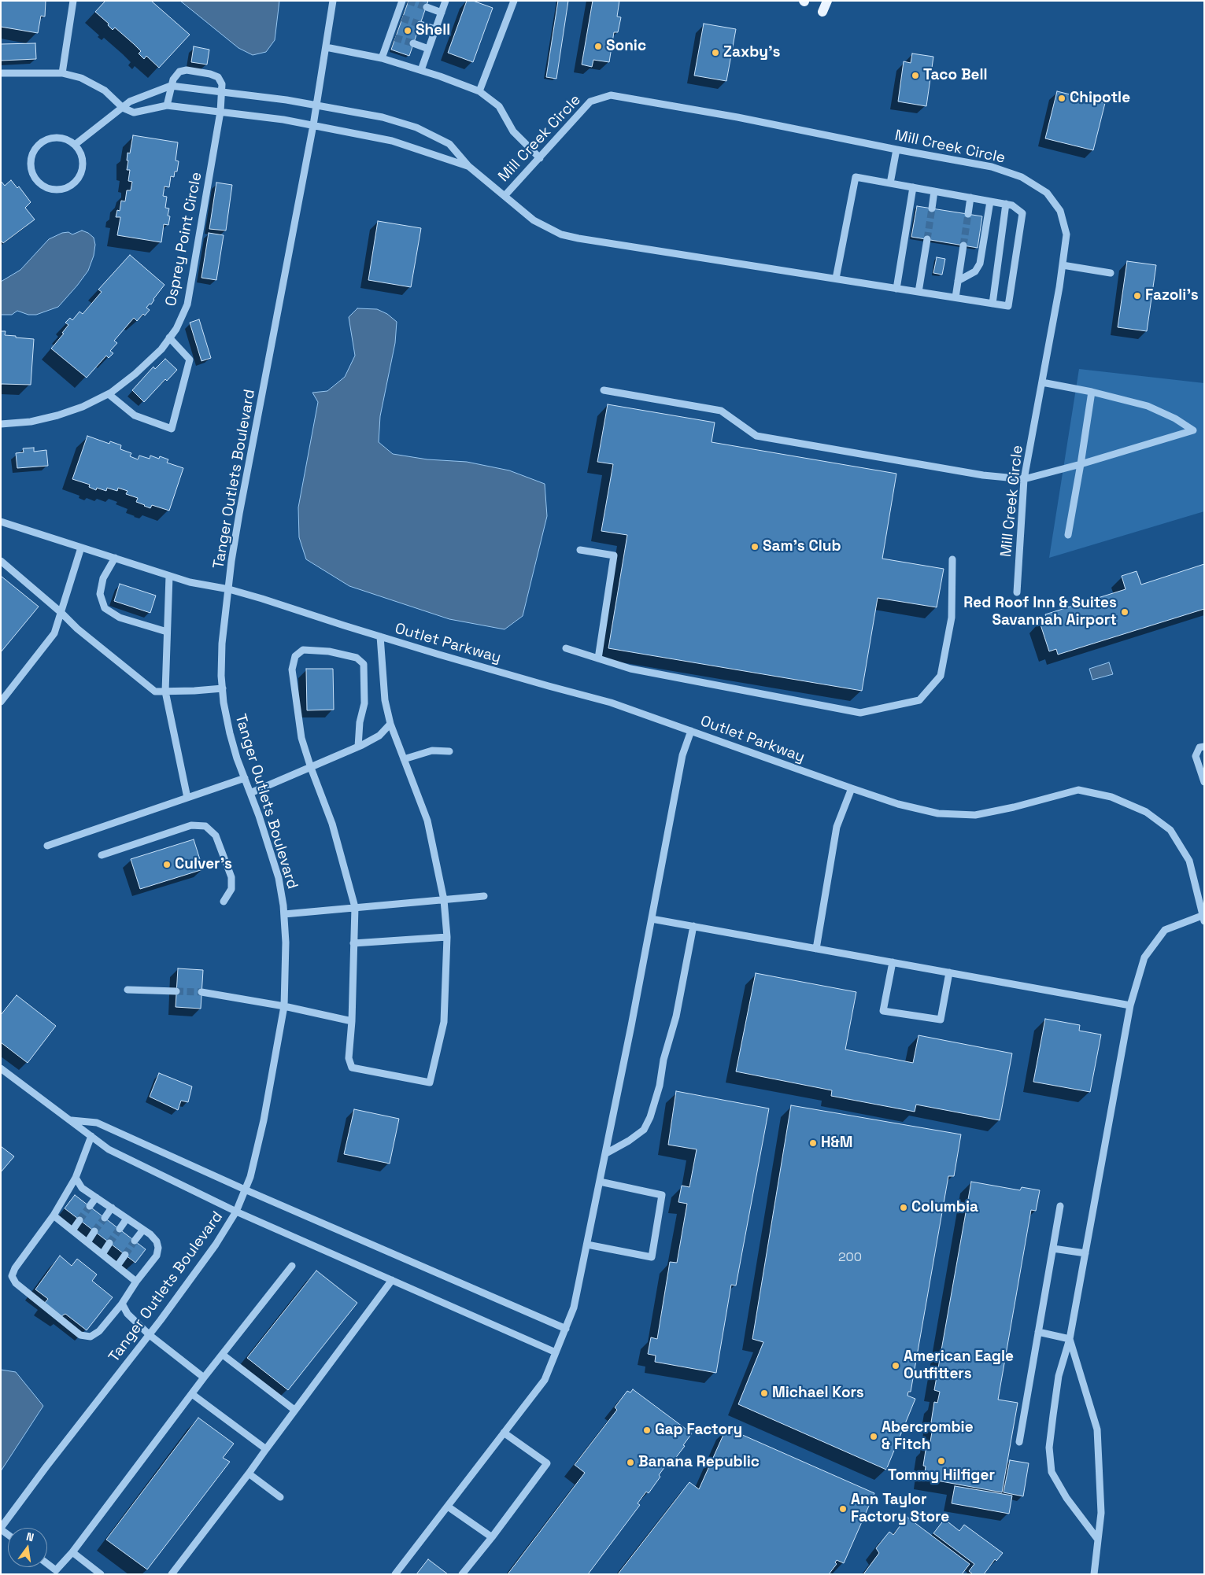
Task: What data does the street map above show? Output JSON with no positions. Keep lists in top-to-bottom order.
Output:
{
  "streets": {
    "street": [
      "Mill Creek Circle",
      "Osprey Point Circle",
      "Tanger Outlets Boulevard",
      "Outlet Parkway"
    ]
  },
  "crossings": [
    ["Tanger Outlets Boulevard", "Outlet Parkway"]
  ],
  "places": [
    "Shell",
    "Sonic",
    "Zaxby's",
    "Taco Bell",
    "Chipotle",
    "Fazoli's",
    "Sam's Club",
    "Red Roof Inn & Suites Savannah Airport",
    "Culver's",
    "H&M",
    "Columbia",
    "American Eagle Outfitters",
    "Michael Kors",
    "Gap Factory",
    "Abercrombie & Fitch",
    "Tommy Hilfiger",
    "Banana Republic",
    "Ann Taylor Factory Store"
  ],
  "house_numbers": ["200"],
  "north": "top"
}
